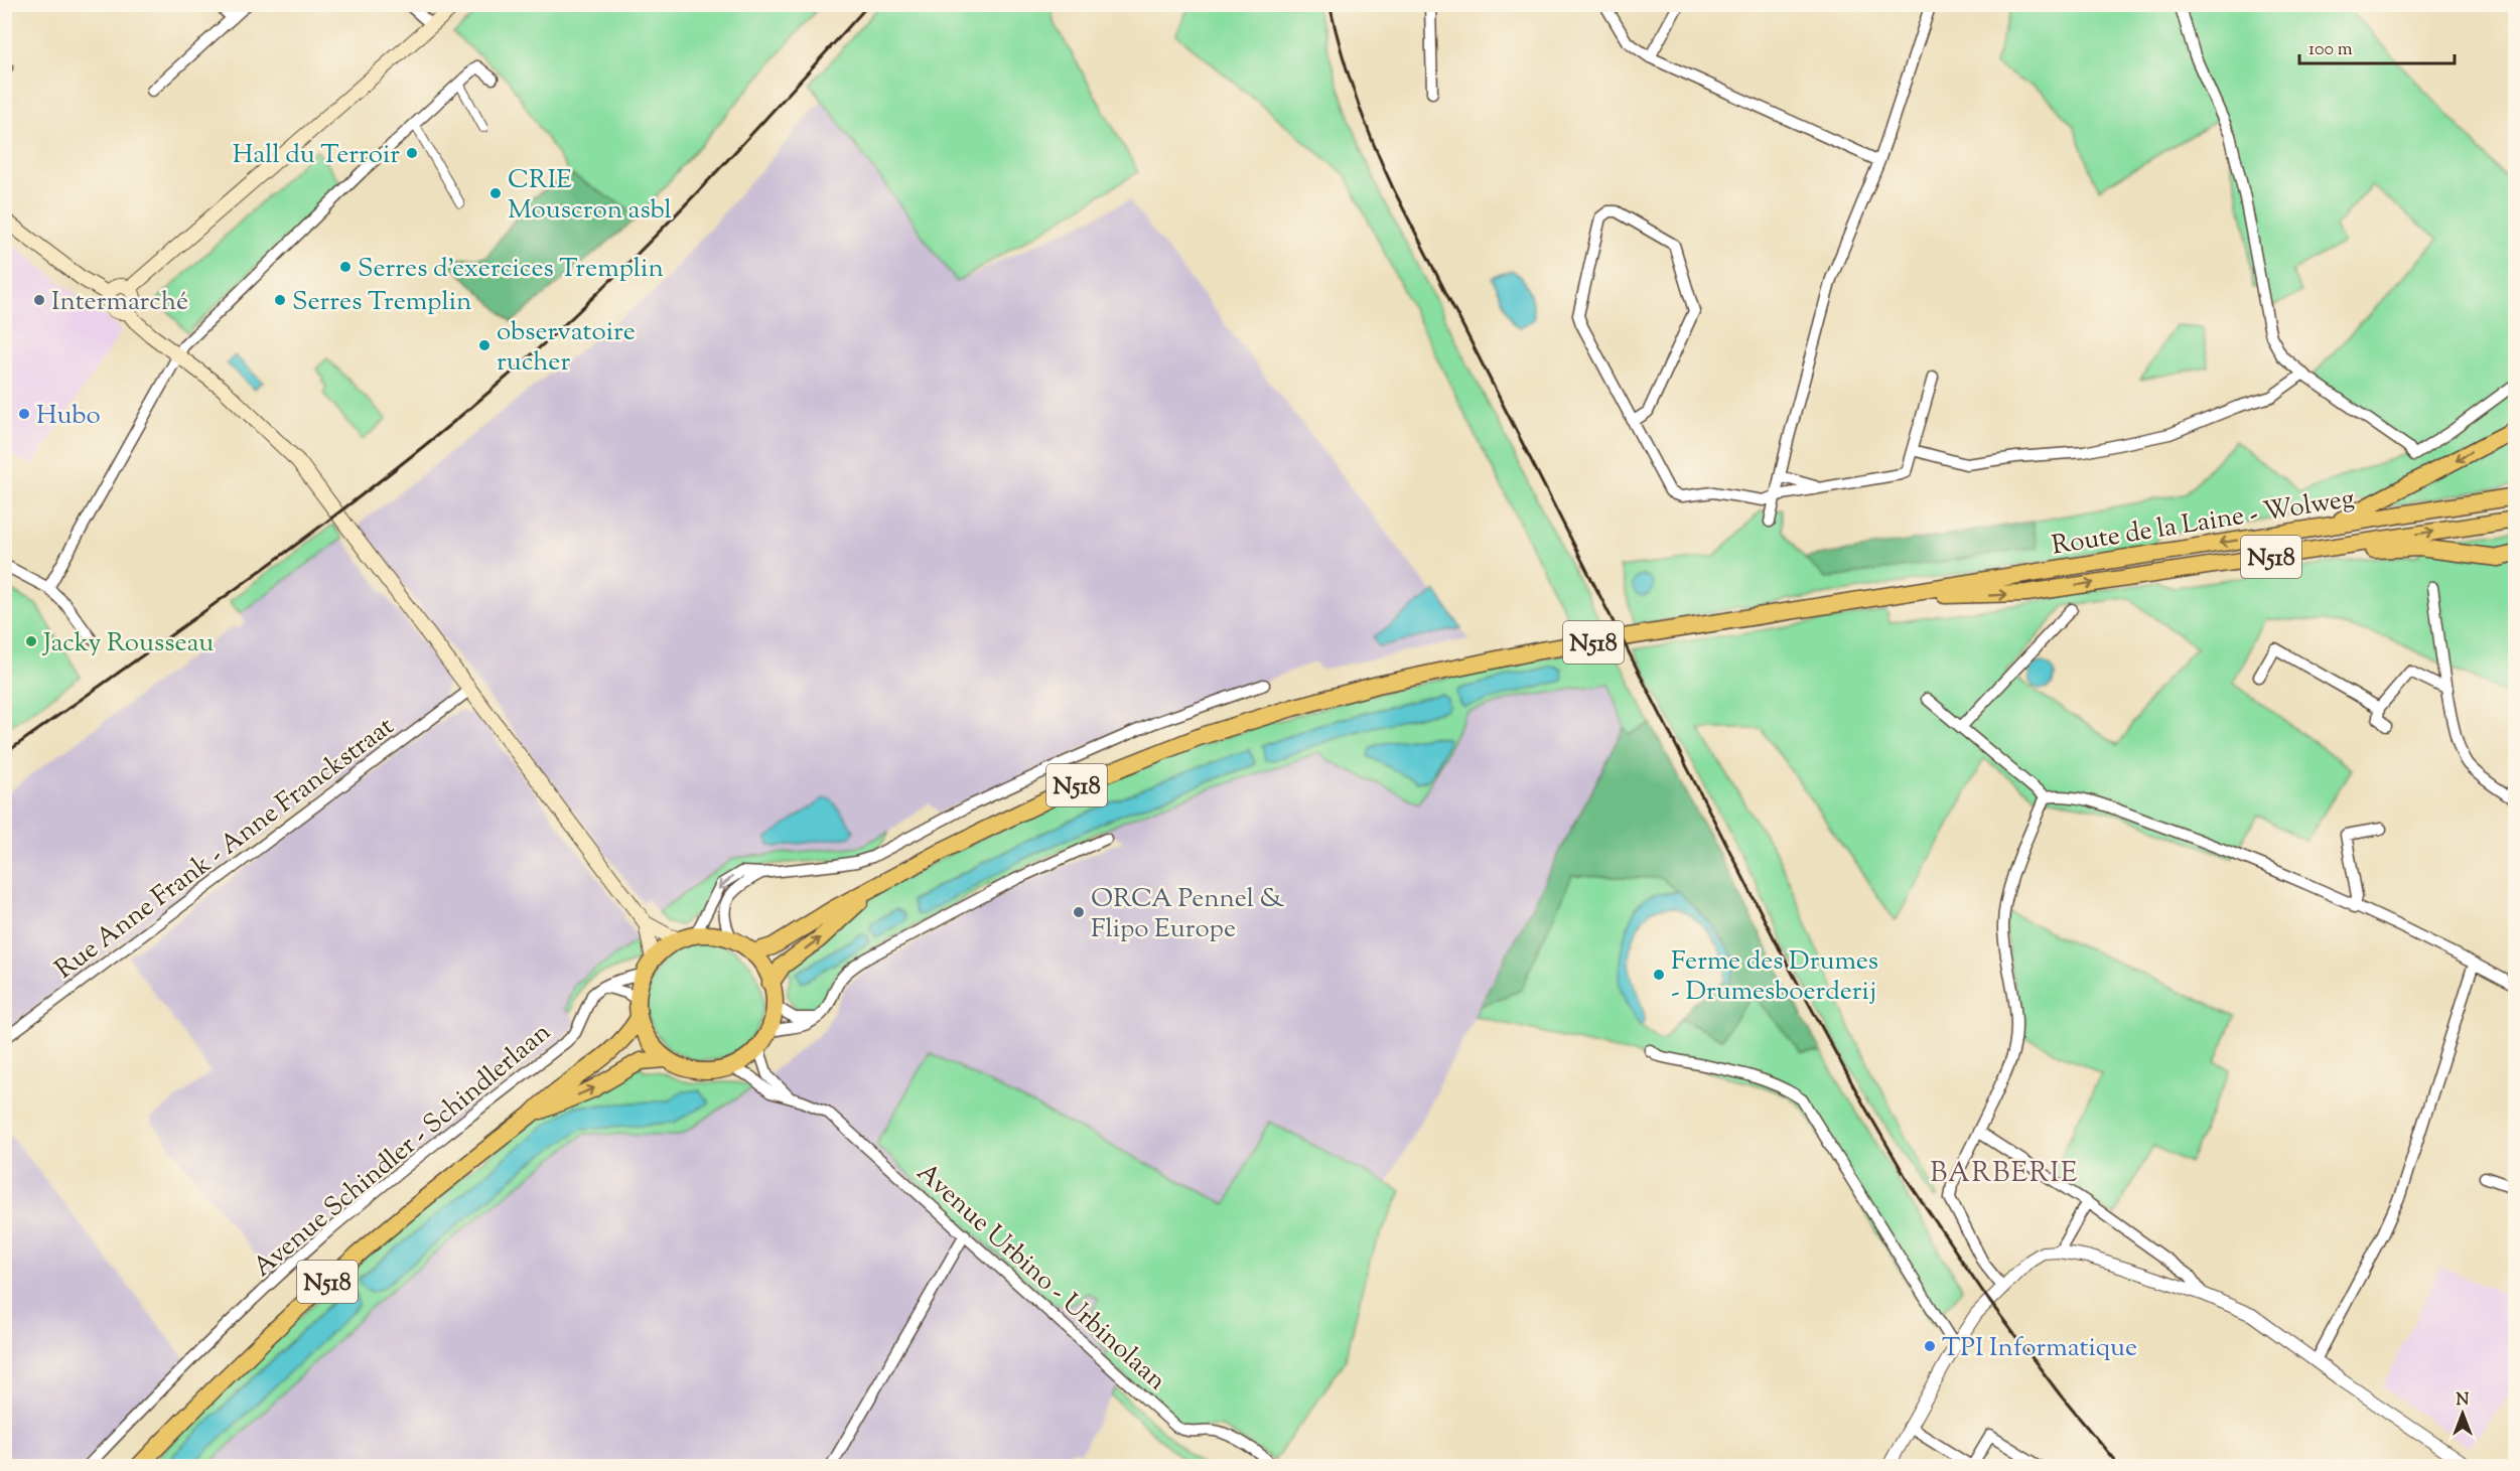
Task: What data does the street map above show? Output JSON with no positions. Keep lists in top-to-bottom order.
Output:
{
  "streets": {
    "highway": ["Route de la Laine - Wolweg", "N518"],
    "street": ["Rue Anne Frank - Anne Franckstraat", "Avenue Schindler - Schindlerlaan", "Avenue Urbino - Urbinolaan"]
  },
  "crossings": [
    ["Route de la Laine - Wolweg", "N518"],
    ["N518", "Avenue Schindler - Schindlerlaan"],
    ["N518", "Avenue Urbino - Urbinolaan"],
    ["Avenue Schindler - Schindlerlaan", "Avenue Urbino - Urbinolaan"]
  ],
  "districts": ["BARBERIE"],
  "places": [
    "Hall du Terroir",
    "CRIE Mouscron asbl",
    "Serres d'exercices Tremplin",
    "Intermarché",
    "Serres Tremplin",
    "observatoire rucher",
    "Hubo",
    "Jacky Rousseau",
    "ORCA Pennel & Flipo Europe",
    "Ferme des Drumes - Drumesboerderij",
    "TPI Informatique"
  ],
  "scale_bar": "100 m",
  "north": "top"
}
